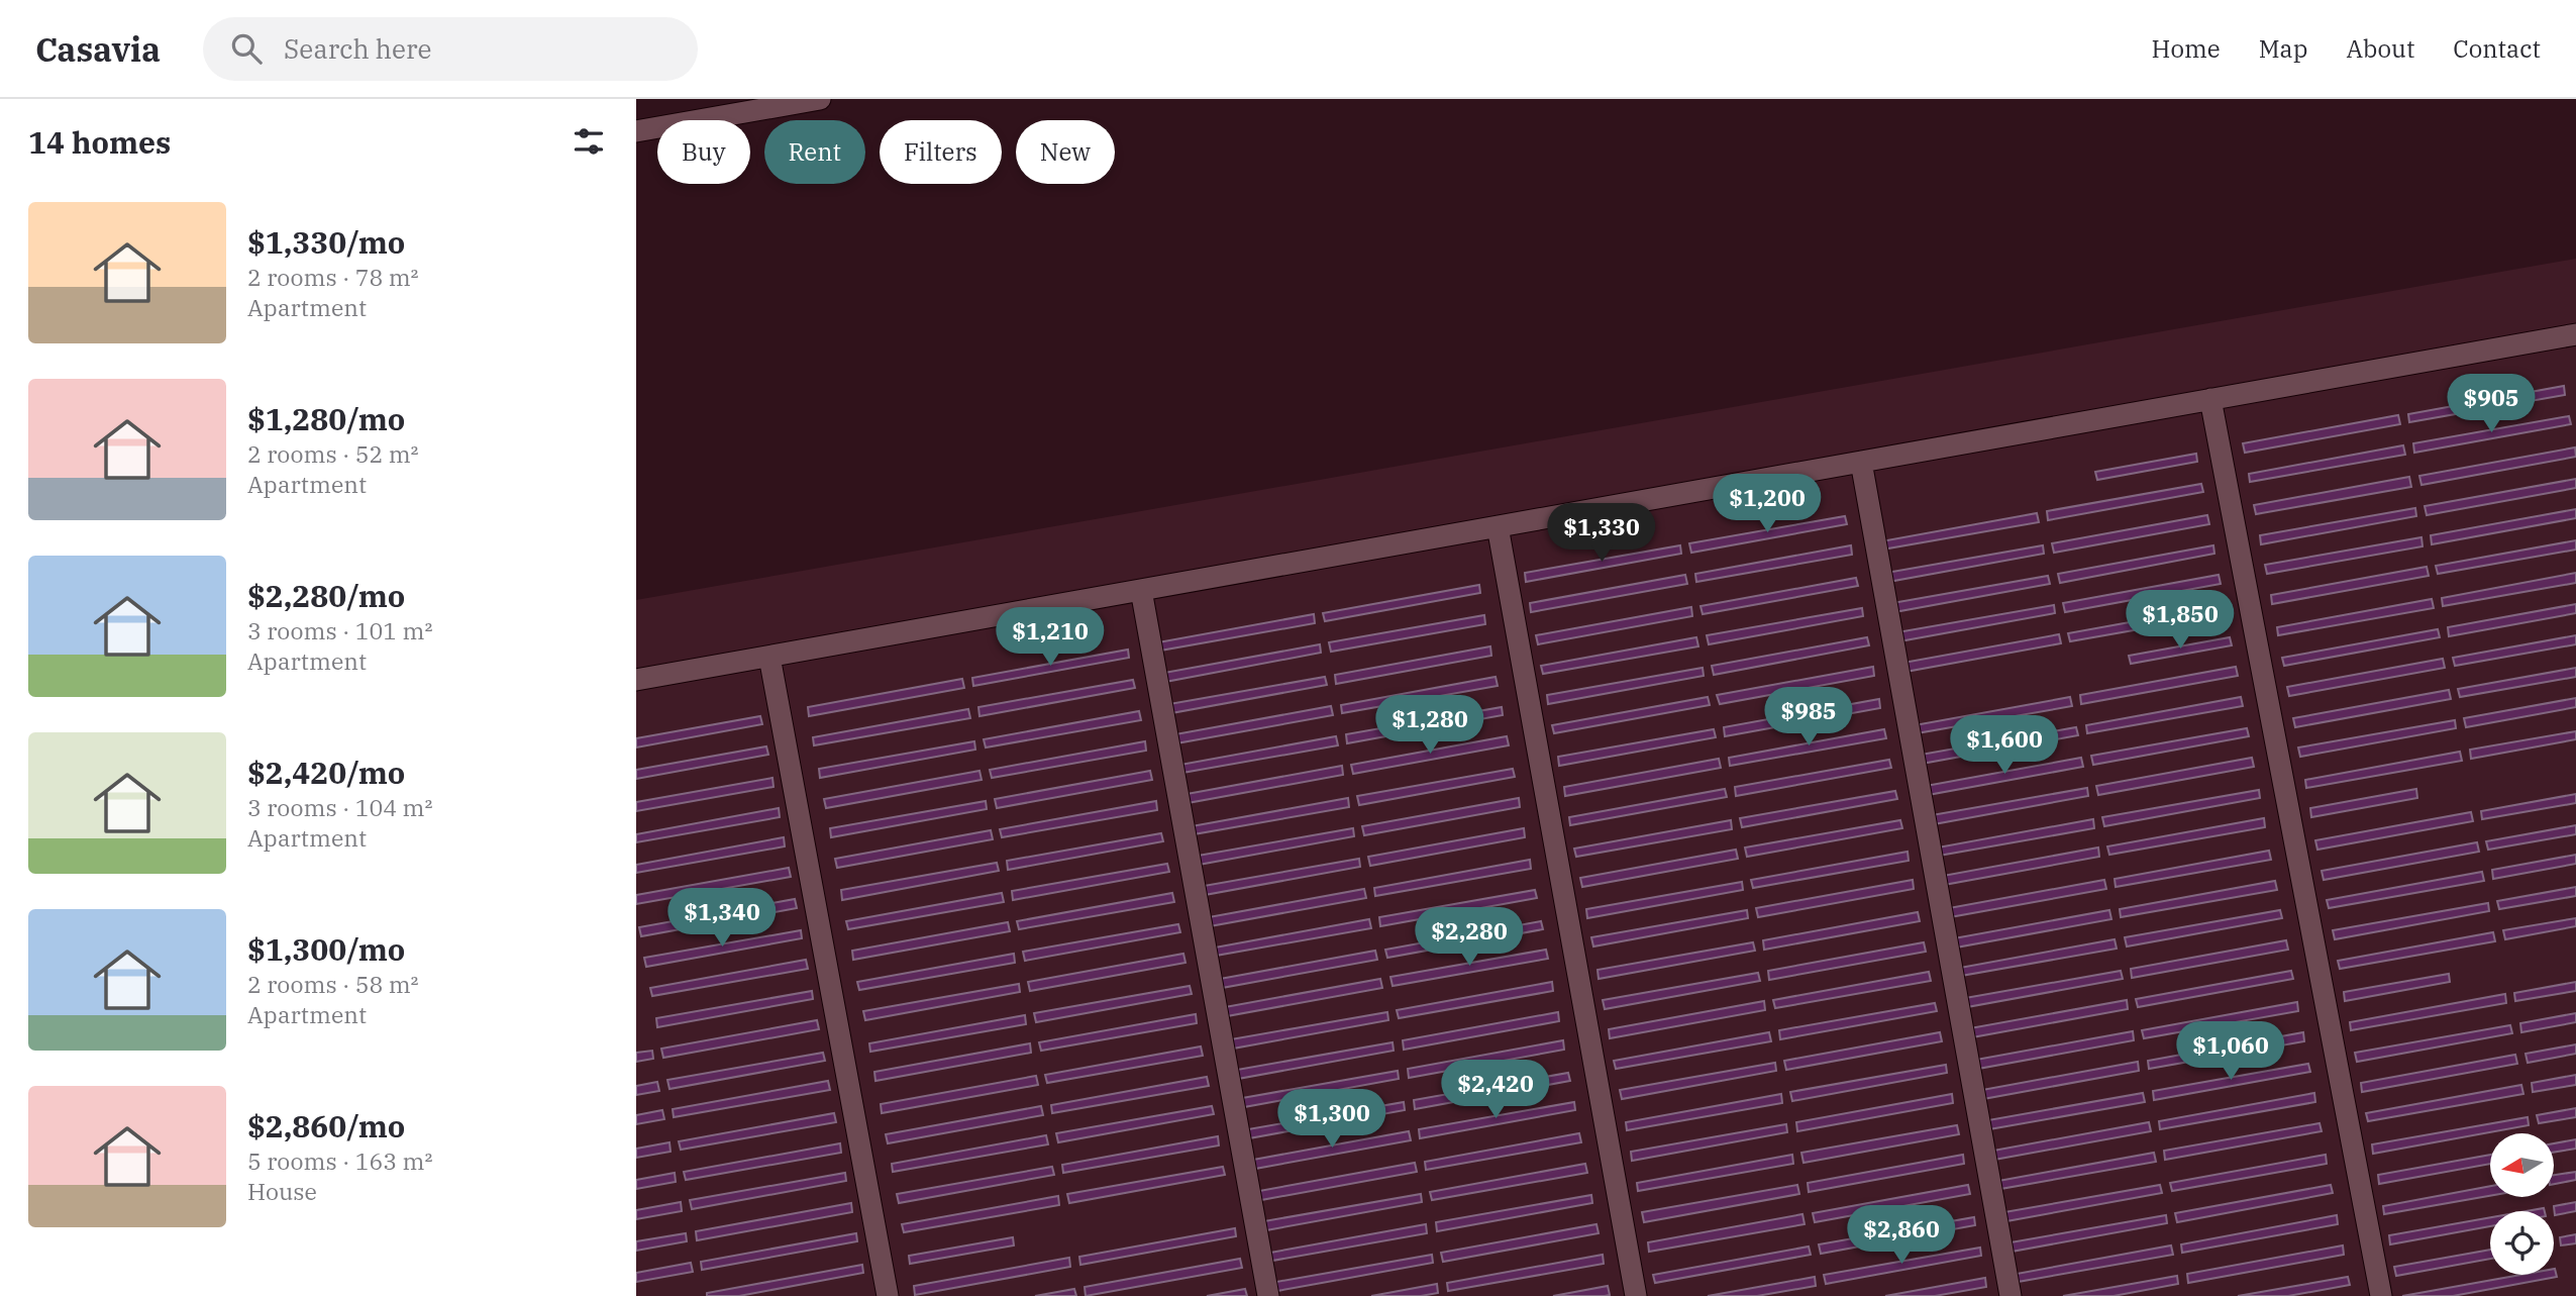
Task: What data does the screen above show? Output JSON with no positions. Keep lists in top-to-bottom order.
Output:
{
  "north": "left",
  "page": {
    "header": "Casavia",
    "search": "Search here",
    "nav": [
      "Home",
      "Map",
      "About",
      "Contact"
    ],
    "heading": "14 homes",
    "chip": [
      "Buy",
      "Rent",
      "Filters",
      "New"
    ],
    "list": [
      {
        "name": "$1,330/mo",
        "note": "2 rooms · 78 m² · Apartment"
      },
      {
        "name": "$1,280/mo",
        "note": "2 rooms · 52 m² · Apartment"
      },
      {
        "name": "$2,280/mo",
        "note": "3 rooms · 101 m² · Apartment"
      },
      {
        "name": "$2,420/mo",
        "note": "3 rooms · 104 m² · Apartment"
      },
      {
        "name": "$1,300/mo",
        "note": "2 rooms · 58 m² · Apartment"
      },
      {
        "name": "$2,860/mo",
        "note": "5 rooms · 163 m² · House"
      }
    ],
    "price": [
      "$905",
      "$1,200",
      "$1,330",
      "$1,850",
      "$1,210",
      "$985",
      "$1,280",
      "$1,600",
      "$1,340",
      "$2,280",
      "$1,060",
      "$2,420",
      "$1,300",
      "$2,860"
    ]
  }
}
